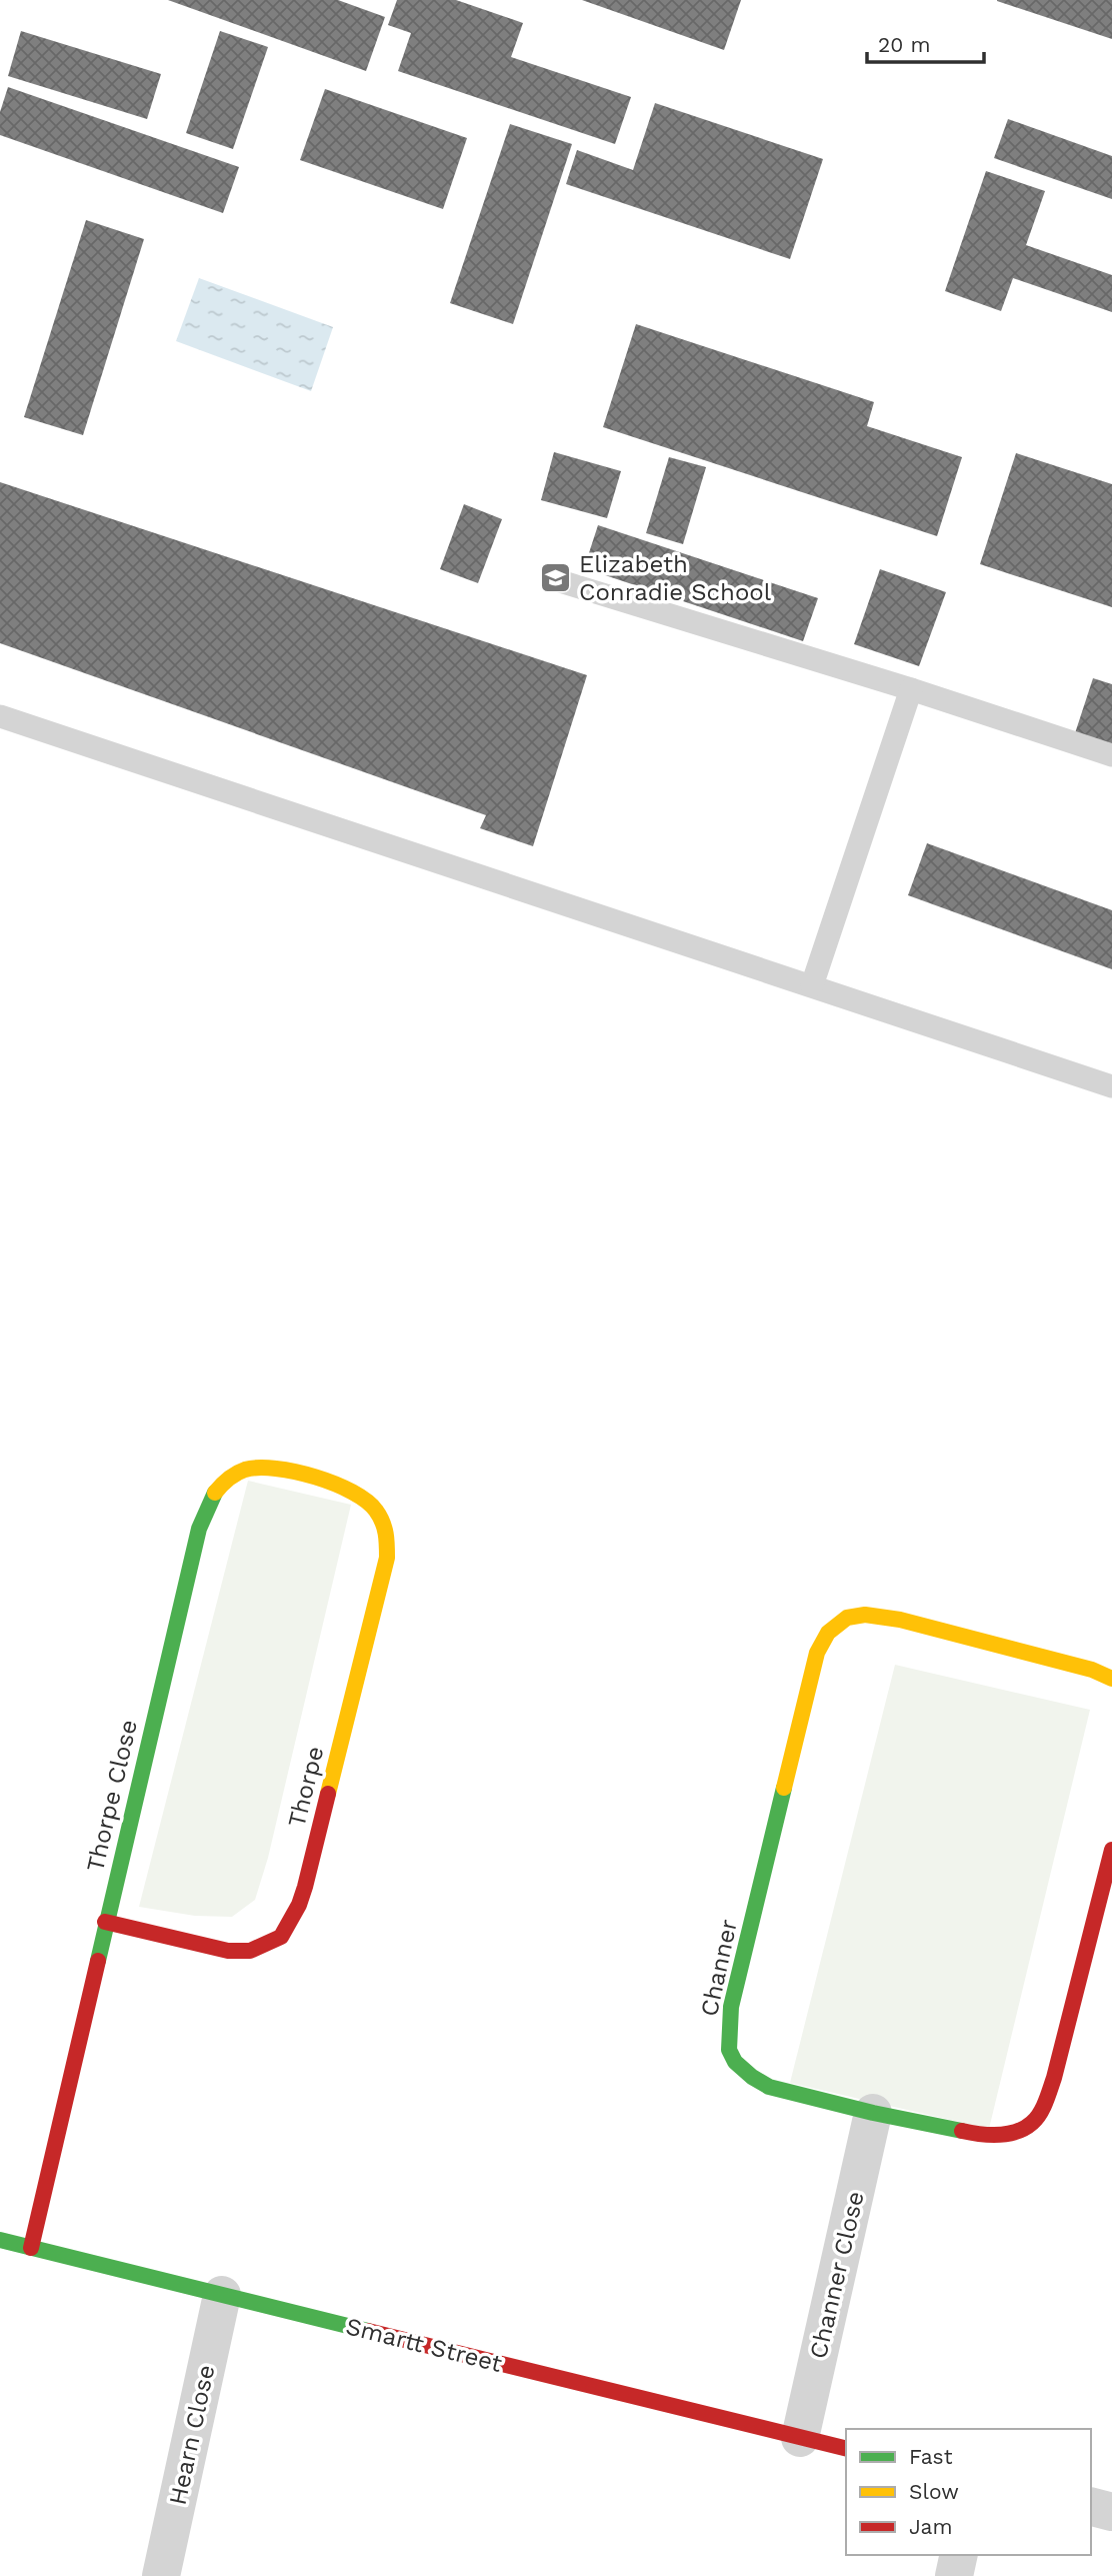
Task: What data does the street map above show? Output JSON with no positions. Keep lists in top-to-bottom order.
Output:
{
  "streets": {
    "street": [
      "Thorpe",
      "Thorpe Close",
      "Channer",
      "Channer Close",
      "Smartt Street",
      "Hearn Close"
    ]
  },
  "crossings": [
    ["Thorpe", "Thorpe Close"],
    ["Thorpe Close", "Smartt Street"],
    ["Channer", "Channer Close"],
    ["Channer Close", "Smartt Street"],
    ["Smartt Street", "Hearn Close"]
  ],
  "places": {
    "school or university": ["Elizabeth Conradie School"]
  },
  "legend": ["Fast", "Slow", "Jam"],
  "scale_bar": "20 m"
}
